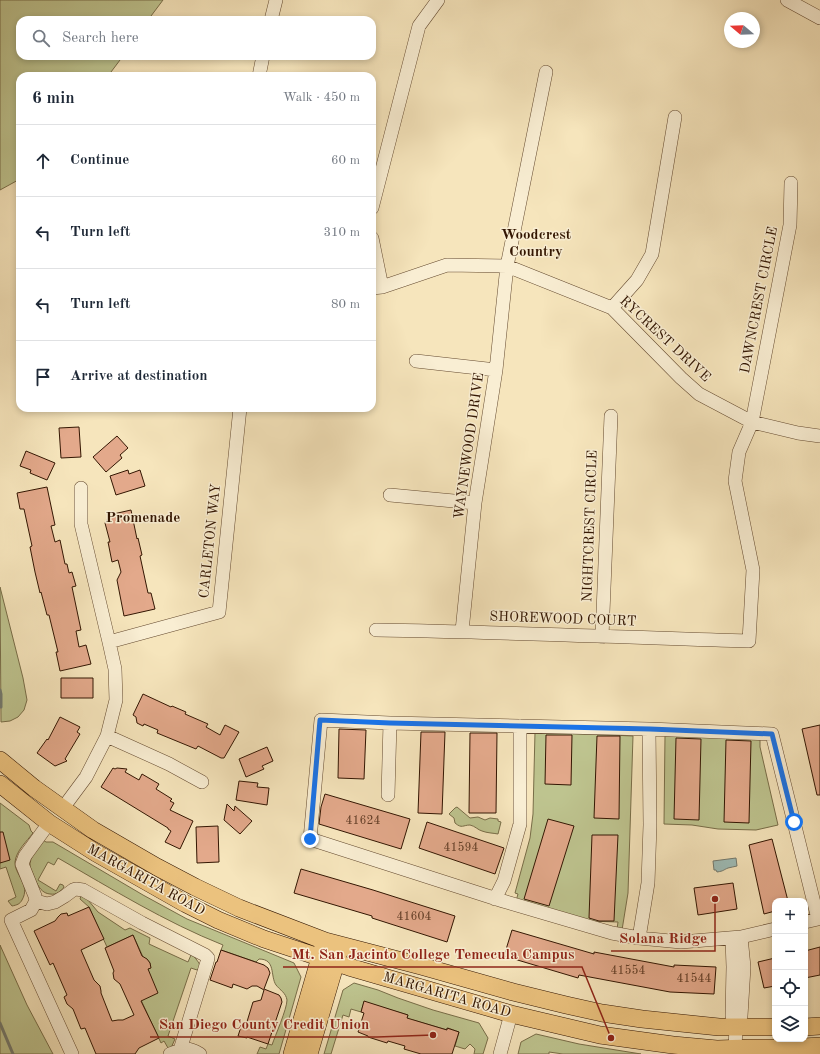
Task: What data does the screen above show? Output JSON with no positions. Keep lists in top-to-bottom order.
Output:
{
  "streets": {
    "main road": ["MARGARITA ROAD"],
    "street": [
      "DAWNCREST CIRCLE",
      "RYCREST DRIVE",
      "WAYNEWOOD DRIVE",
      "NIGHTCREST CIRCLE",
      "CARLETON WAY",
      "SHOREWOOD COURT"
    ]
  },
  "crossings": [
    ["DAWNCREST CIRCLE", "RYCREST DRIVE"],
    ["DAWNCREST CIRCLE", "SHOREWOOD COURT"],
    ["RYCREST DRIVE", "WAYNEWOOD DRIVE"],
    ["WAYNEWOOD DRIVE", "SHOREWOOD COURT"],
    ["NIGHTCREST CIRCLE", "SHOREWOOD COURT"]
  ],
  "districts": ["Woodcrest Country", "Promenade"],
  "places": ["Solana Ridge", "San Diego County Credit Union", "Mt. San Jacinto College Temecula Campus"],
  "house_numbers": [
    "41624",
    "41594",
    "41604",
    "41554",
    "41544"
  ],
  "north": "left",
  "page": {
    "search": "Search here",
    "heading": ["6 min", "Walk · 450 m"],
    "list": [
      ["Continue", "60 m"],
      ["Turn left", "310 m"],
      ["Turn left", "80 m"],
      "Arrive at destination"
    ],
    "map_buttons": ["+", "−"]
  }
}
